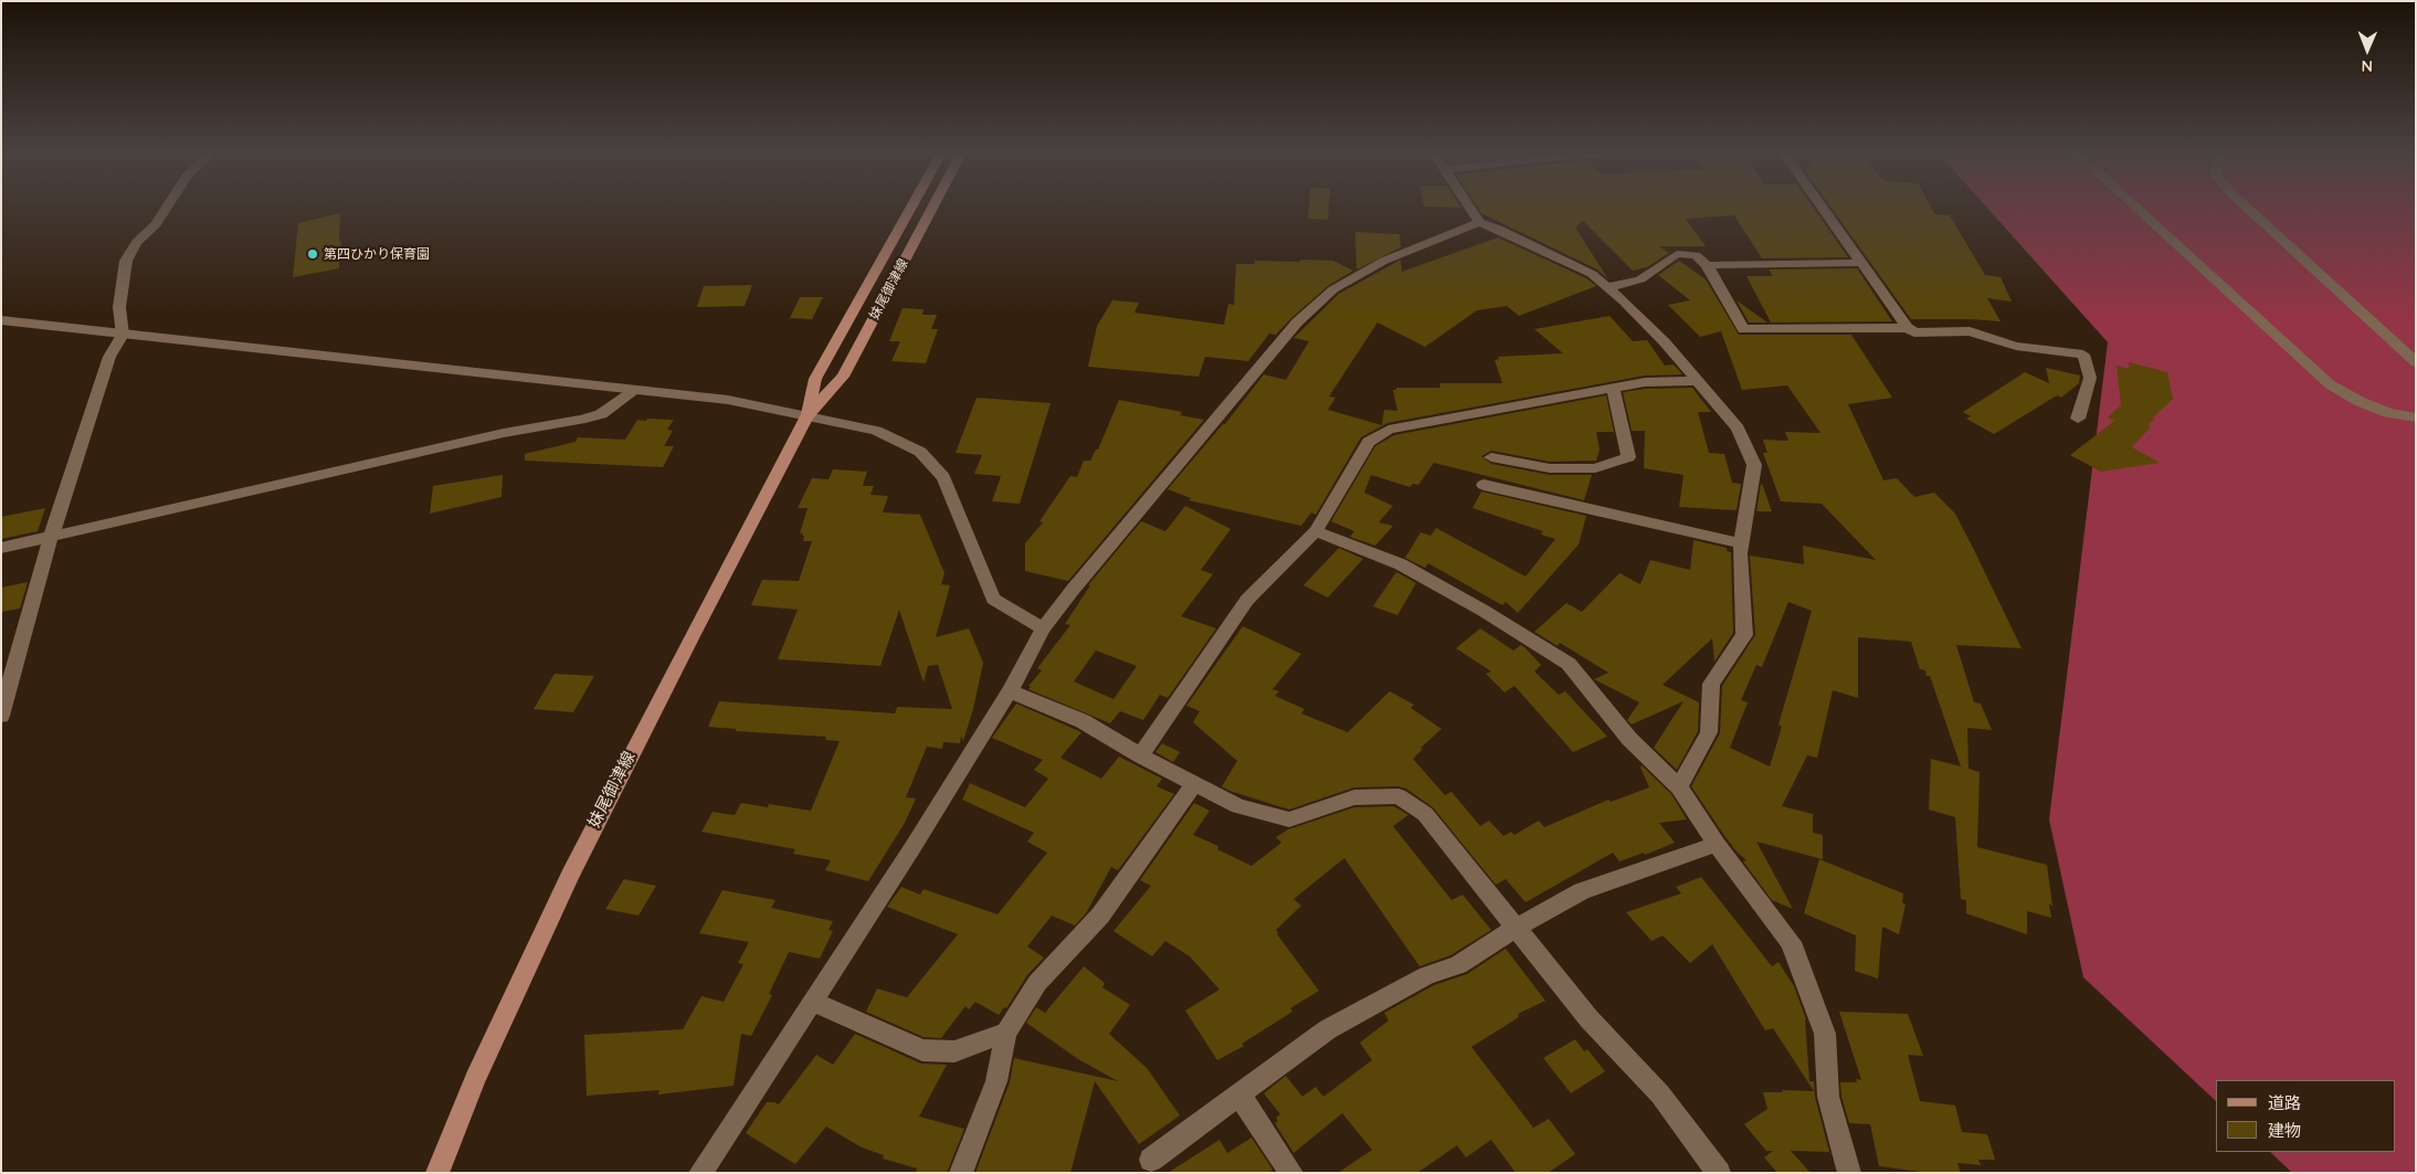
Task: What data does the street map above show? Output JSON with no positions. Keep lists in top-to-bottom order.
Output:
{
  "streets": {
    "main road": ["妹尾御津線"]
  },
  "places": ["第四ひかり保育園"],
  "legend": ["道路", "建物"],
  "north": "bottom"
}
